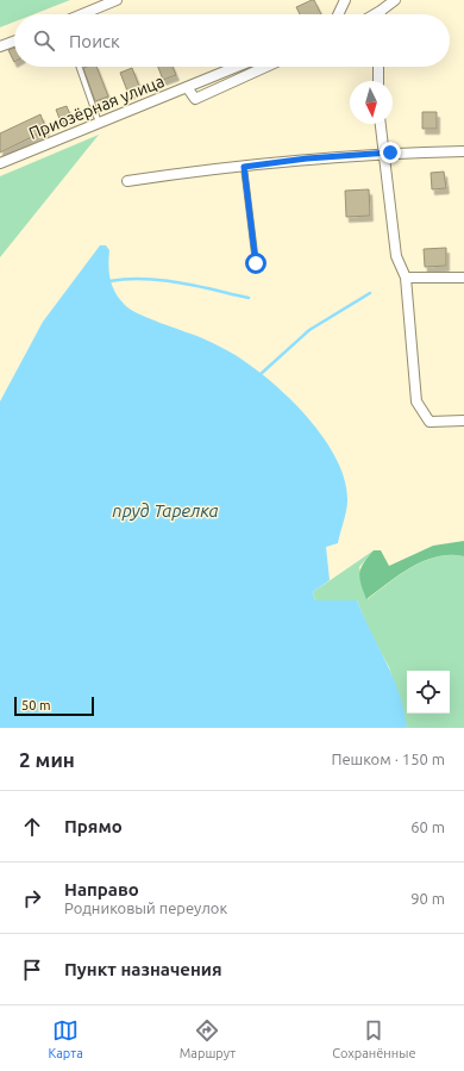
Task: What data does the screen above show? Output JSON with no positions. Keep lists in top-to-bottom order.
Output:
{
  "streets": {
    "street": ["Приозёрная улица"]
  },
  "water": ["пруд Тарелка"],
  "scale_bar": "50 m",
  "north": "bottom",
  "page": {
    "search": "Поиск",
    "scale": "50 m",
    "heading": ["2 мин", "Пешком · 150 m"],
    "list": [
      ["Прямо", "60 m"],
      ["Направо", "Родниковый переулок", "90 m"],
      "Пункт назначения"
    ],
    "nav": ["Карта", "Маршрут", "Сохранённые"]
  }
}
